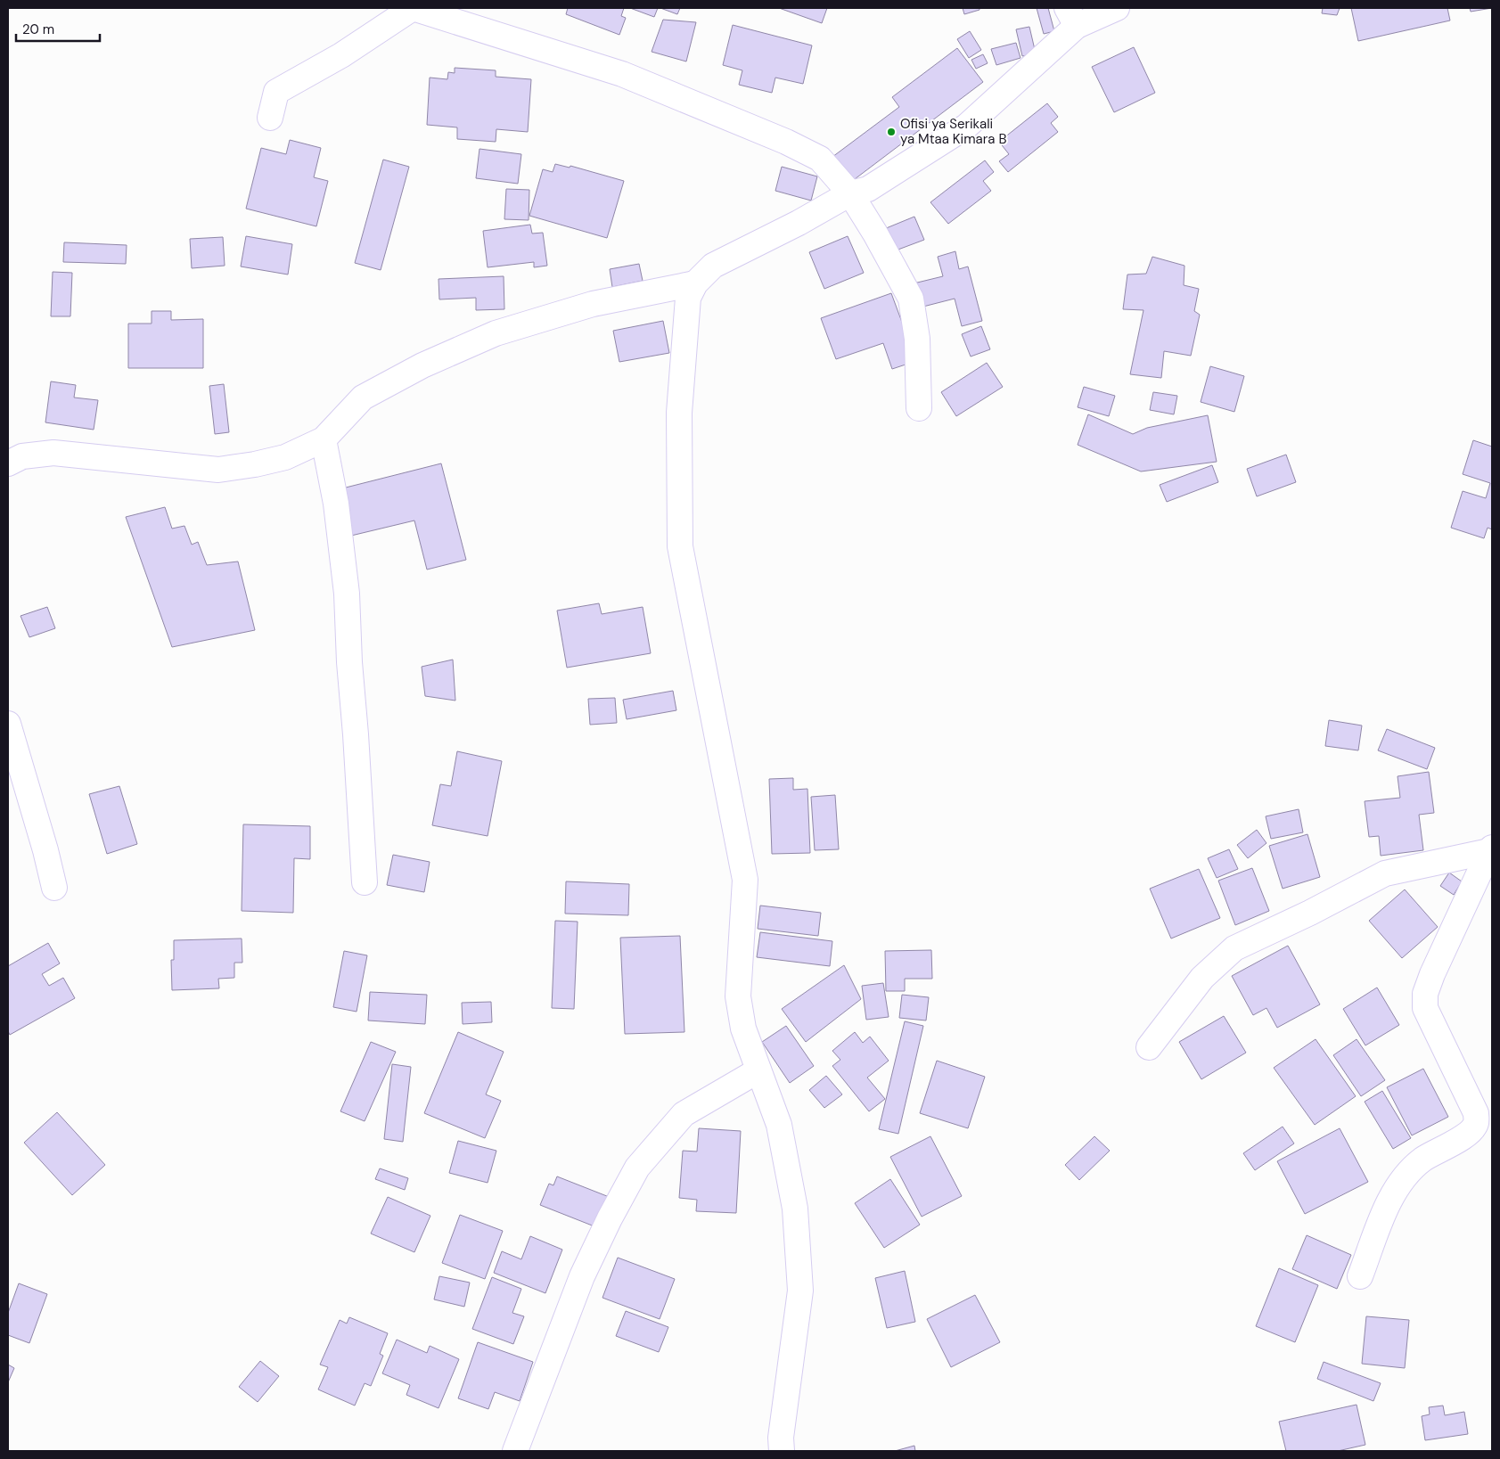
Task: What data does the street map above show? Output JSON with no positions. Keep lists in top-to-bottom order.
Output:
{
  "places": ["Ofisi ya Serikali ya Mtaa Kimara B"],
  "scale_bar": "20 m"
}
